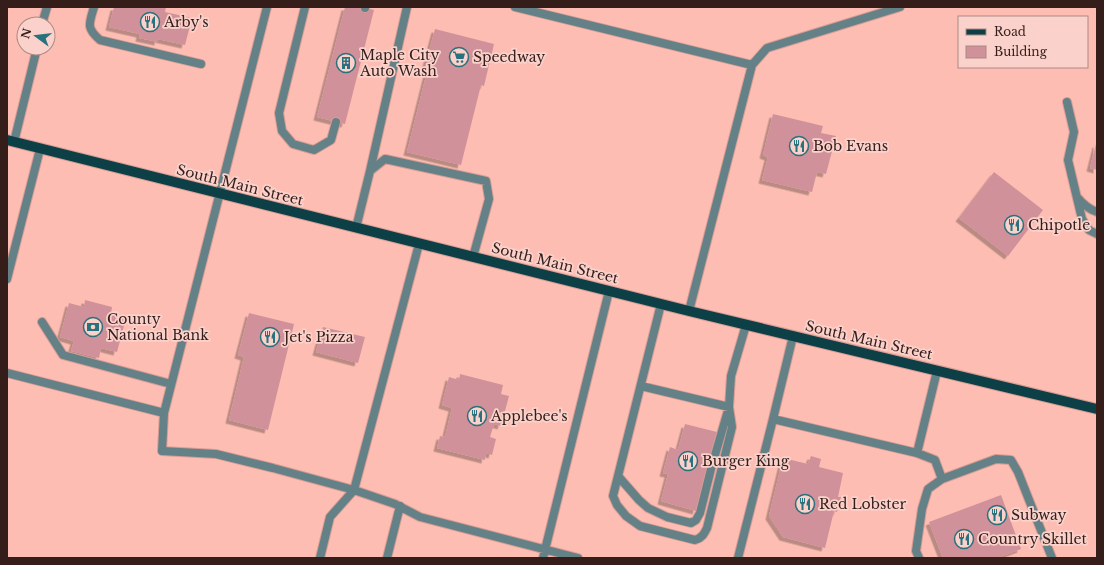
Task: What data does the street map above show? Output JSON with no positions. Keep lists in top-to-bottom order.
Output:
{
  "streets": {
    "main road": ["South Main Street"]
  },
  "places": {
    "restaurant": [
      "Arby's",
      "Bob Evans",
      "Chipotle",
      "Jet's Pizza",
      "Applebee's",
      "Burger King",
      "Red Lobster",
      "Subway",
      "Country Skillet"
    ],
    "supermarket": ["Speedway"],
    "building": ["Maple City Auto Wash"],
    "bank": ["County National Bank"]
  },
  "legend": ["Road", "Building"],
  "north": "left"
}
